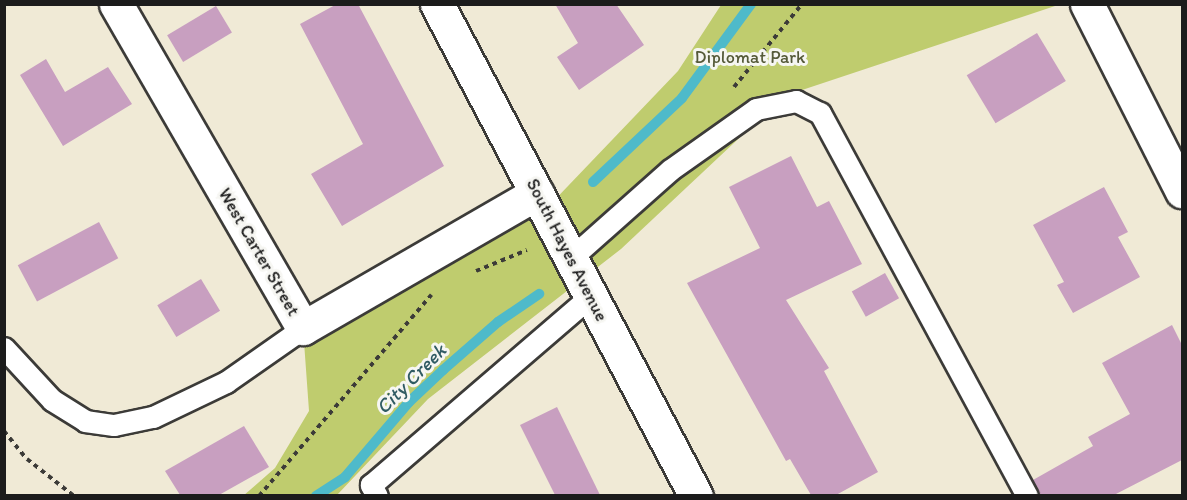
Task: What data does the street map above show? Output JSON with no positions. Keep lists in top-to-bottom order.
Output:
{
  "streets": {
    "street": ["South Hayes Avenue", "West Carter Street"]
  },
  "crossings": [
    ["South Hayes Avenue", "West Carter Street"]
  ],
  "water": ["City Creek"],
  "parks": ["Diplomat Park"]
}
